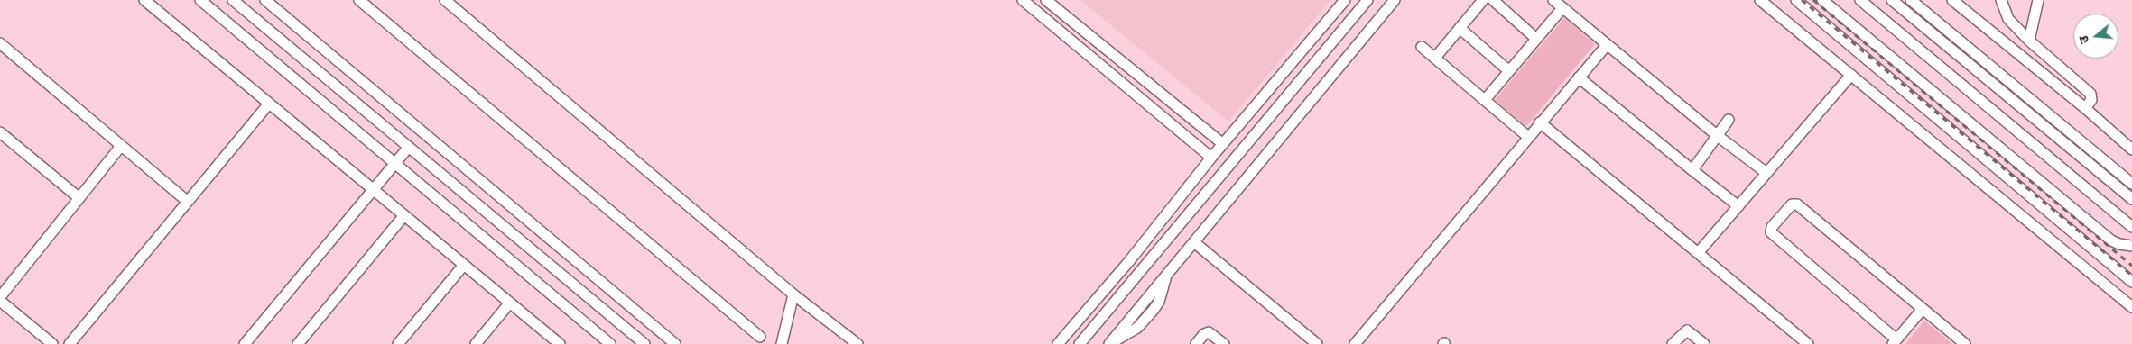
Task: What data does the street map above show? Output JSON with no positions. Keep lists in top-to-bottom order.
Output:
{
  "north": "left"
}
